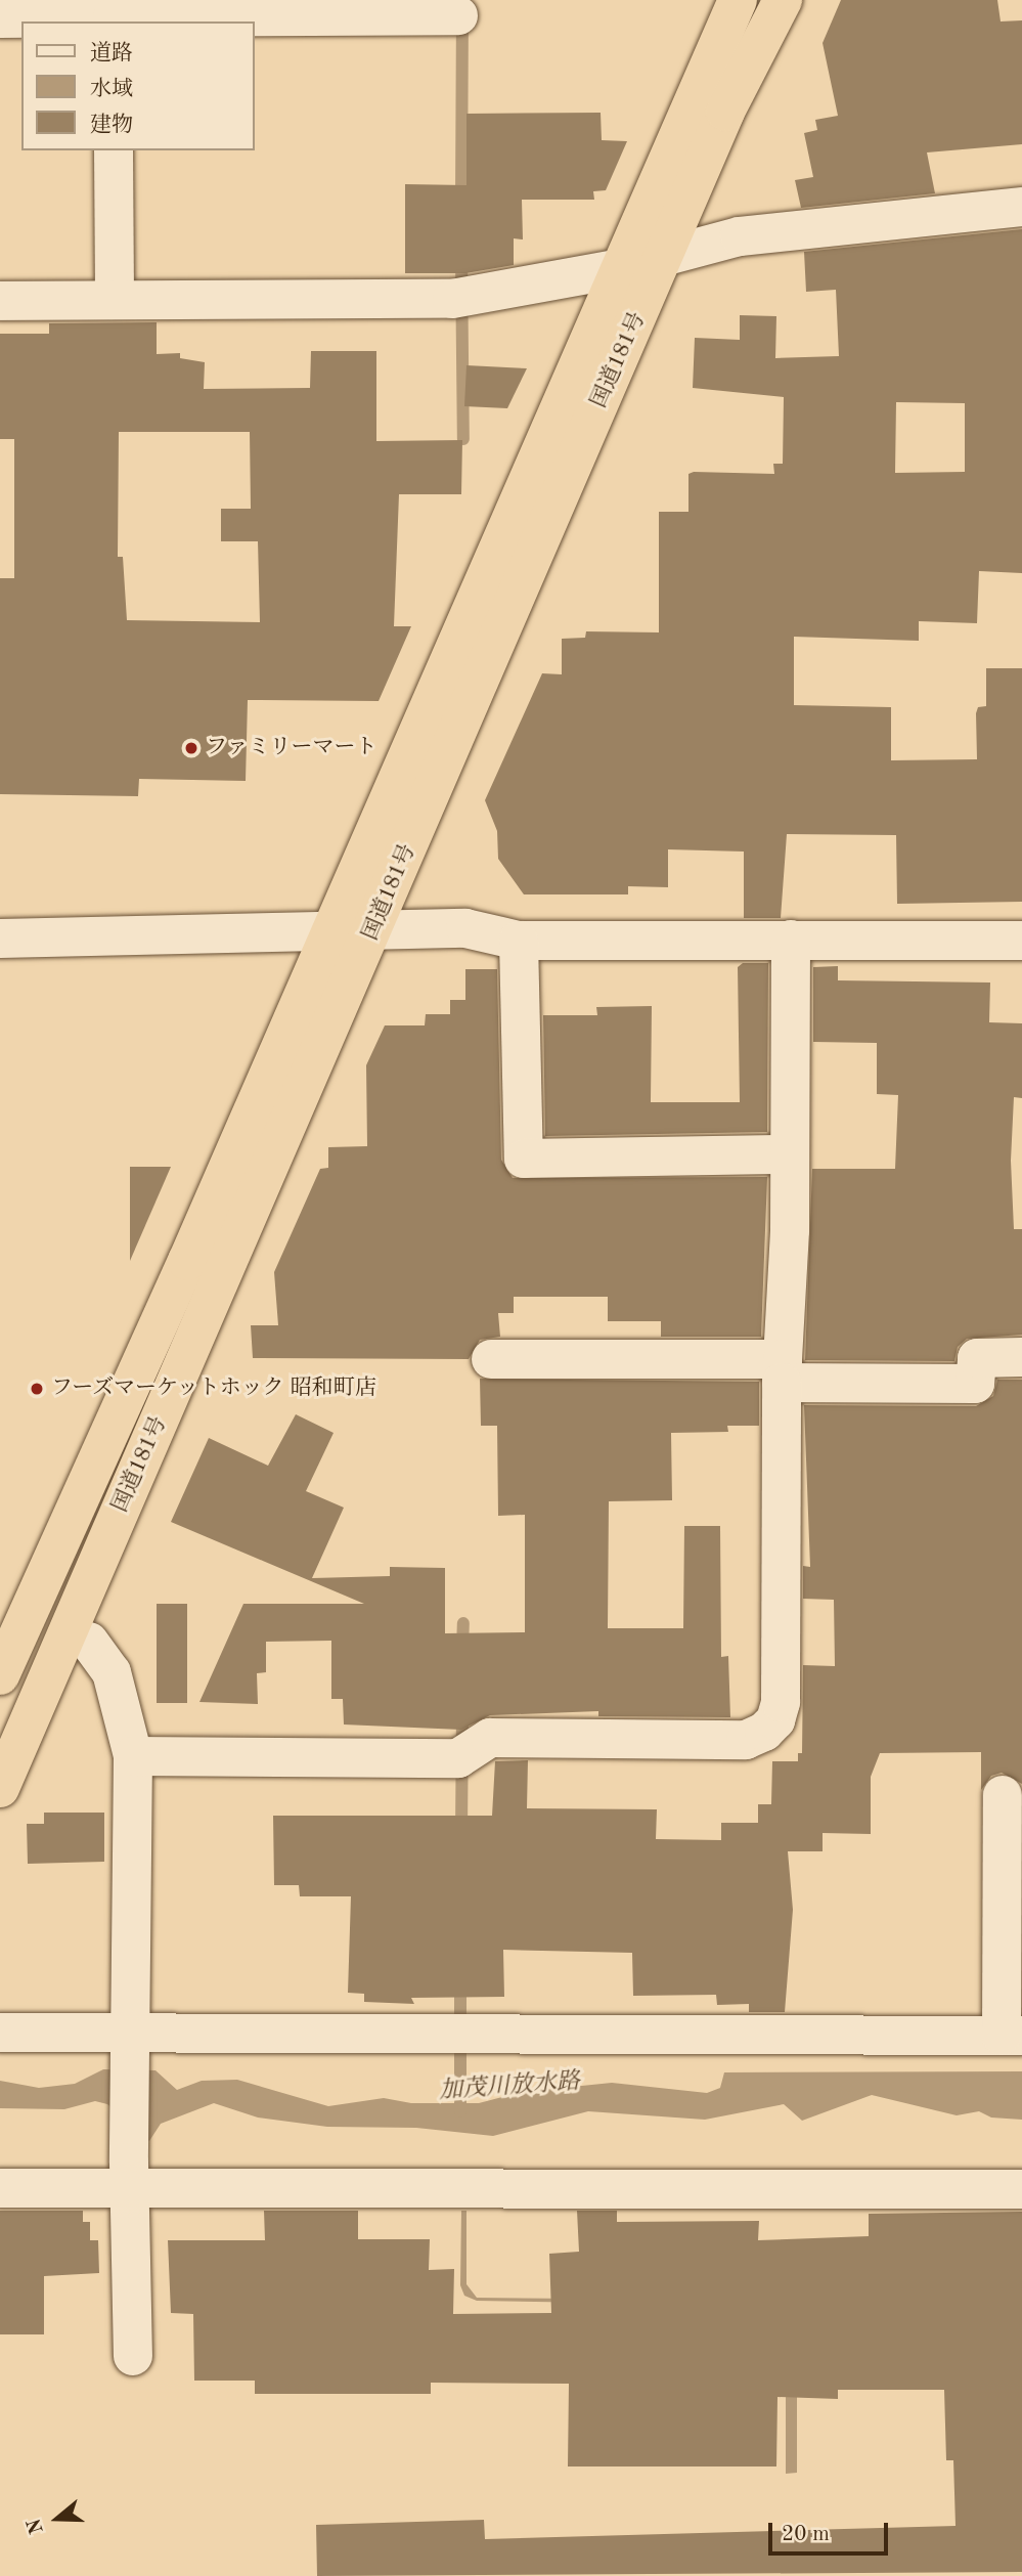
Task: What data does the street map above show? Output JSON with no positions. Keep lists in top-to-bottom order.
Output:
{
  "streets": {
    "highway": ["国道181号"]
  },
  "water": ["加茂川放水路"],
  "places": ["ファミリーマート", "フーズマーケットホック 昭和町店"],
  "legend": ["道路", "水域", "建物"],
  "scale_bar": "20 m",
  "north": "left"
}
